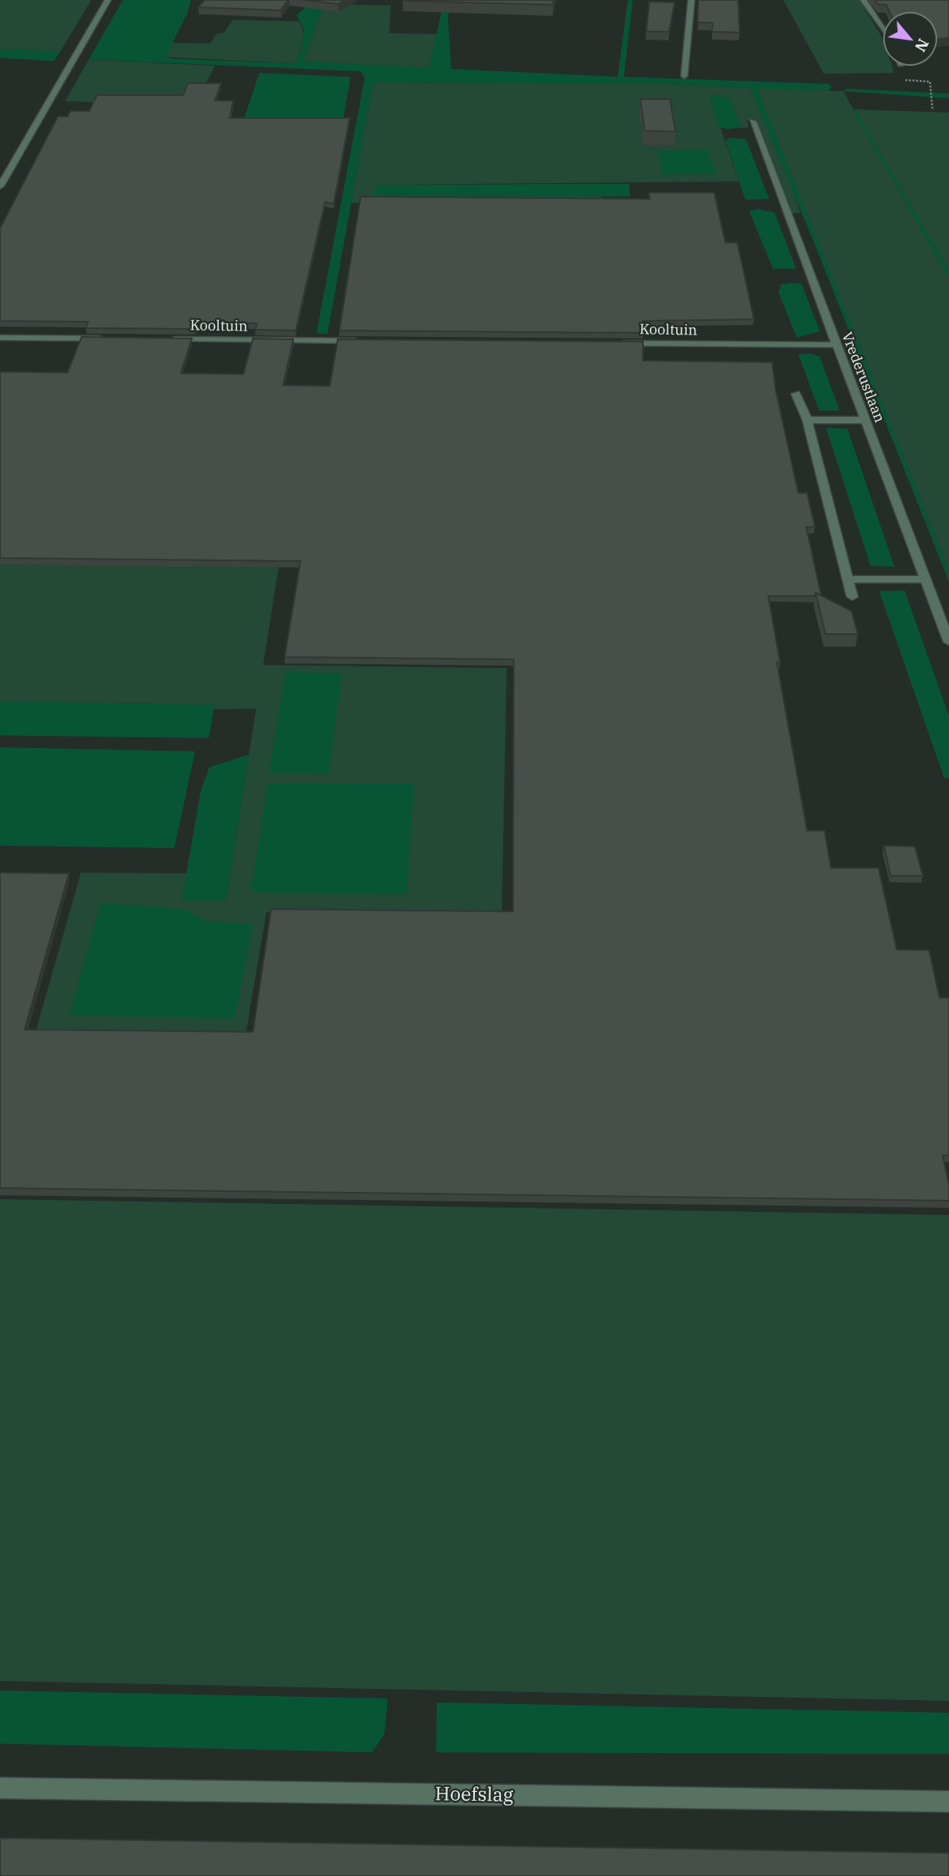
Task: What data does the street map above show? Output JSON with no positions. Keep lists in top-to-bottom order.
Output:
{
  "streets": {
    "street": ["Kooltuin", "Vrederustlaan", "Hoefslag"]
  },
  "crossings": [
    ["Kooltuin", "Vrederustlaan"]
  ],
  "north": "bottom right"
}
